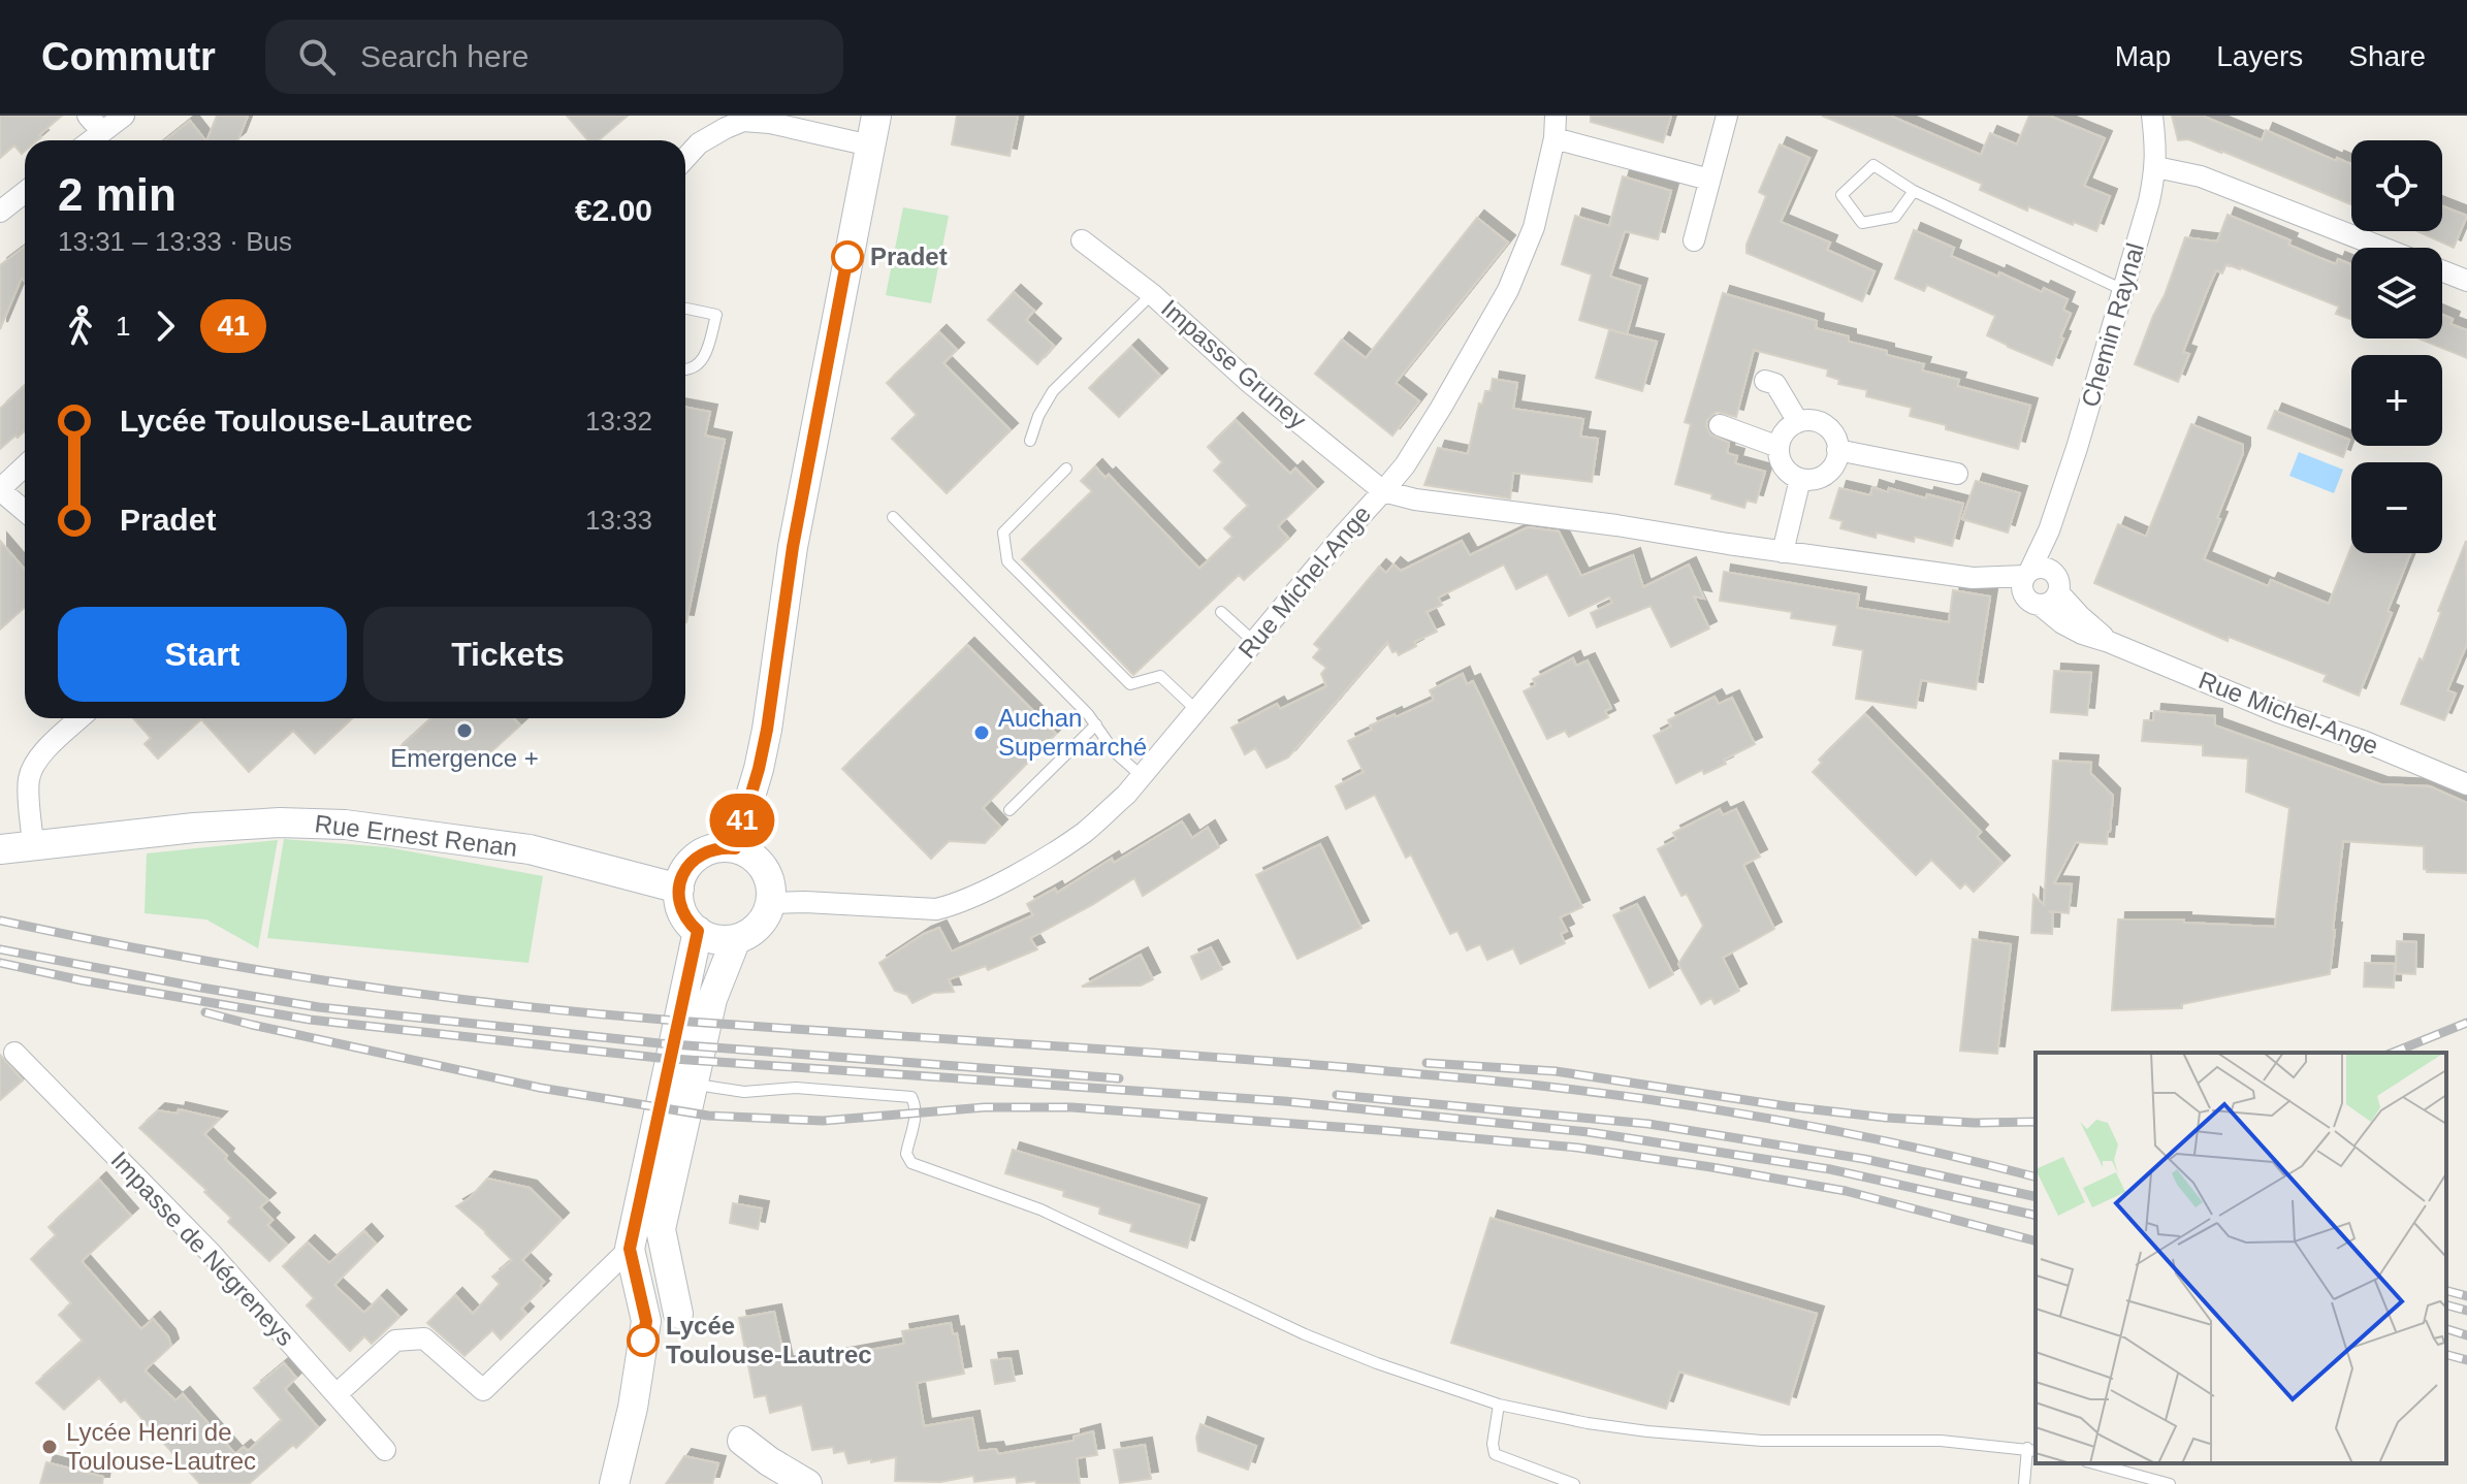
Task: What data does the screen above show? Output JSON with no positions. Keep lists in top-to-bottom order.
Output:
{
  "streets": {
    "street": [
      "Chemin Raynal",
      "Impasse Gruney",
      "Rue Michel-Ange",
      "Rue Ernest Renan",
      "Impasse de Négreneys"
    ]
  },
  "crossings": [
    ["Chemin Raynal", "Rue Michel-Ange"],
    ["Impasse Gruney", "Rue Michel-Ange"],
    ["Rue Michel-Ange", "Rue Ernest Renan"]
  ],
  "places": [
    "Pradet",
    "Emergence +",
    "Auchan Supermarché",
    "Lycée Toulouse-Lautrec",
    "Lycée Henri de Toulouse-Lautrec"
  ],
  "lines": ["bus line 41"],
  "page": {
    "header": "Commutr",
    "search": "Search here",
    "nav": ["Map", "Layers", "Share"],
    "on_map": "41",
    "map_buttons": ["+", "−"],
    "heading": ["2 min", "13:31 – 13:33 · Bus", "€2.00"],
    "legs": ["1", "41"],
    "list": [
      {
        "name": "Lycée Toulouse-Lautrec",
        "value": "13:32"
      },
      {
        "name": "Pradet",
        "value": "13:33"
      }
    ],
    "buttons": ["Start", "Tickets"]
  }
}
